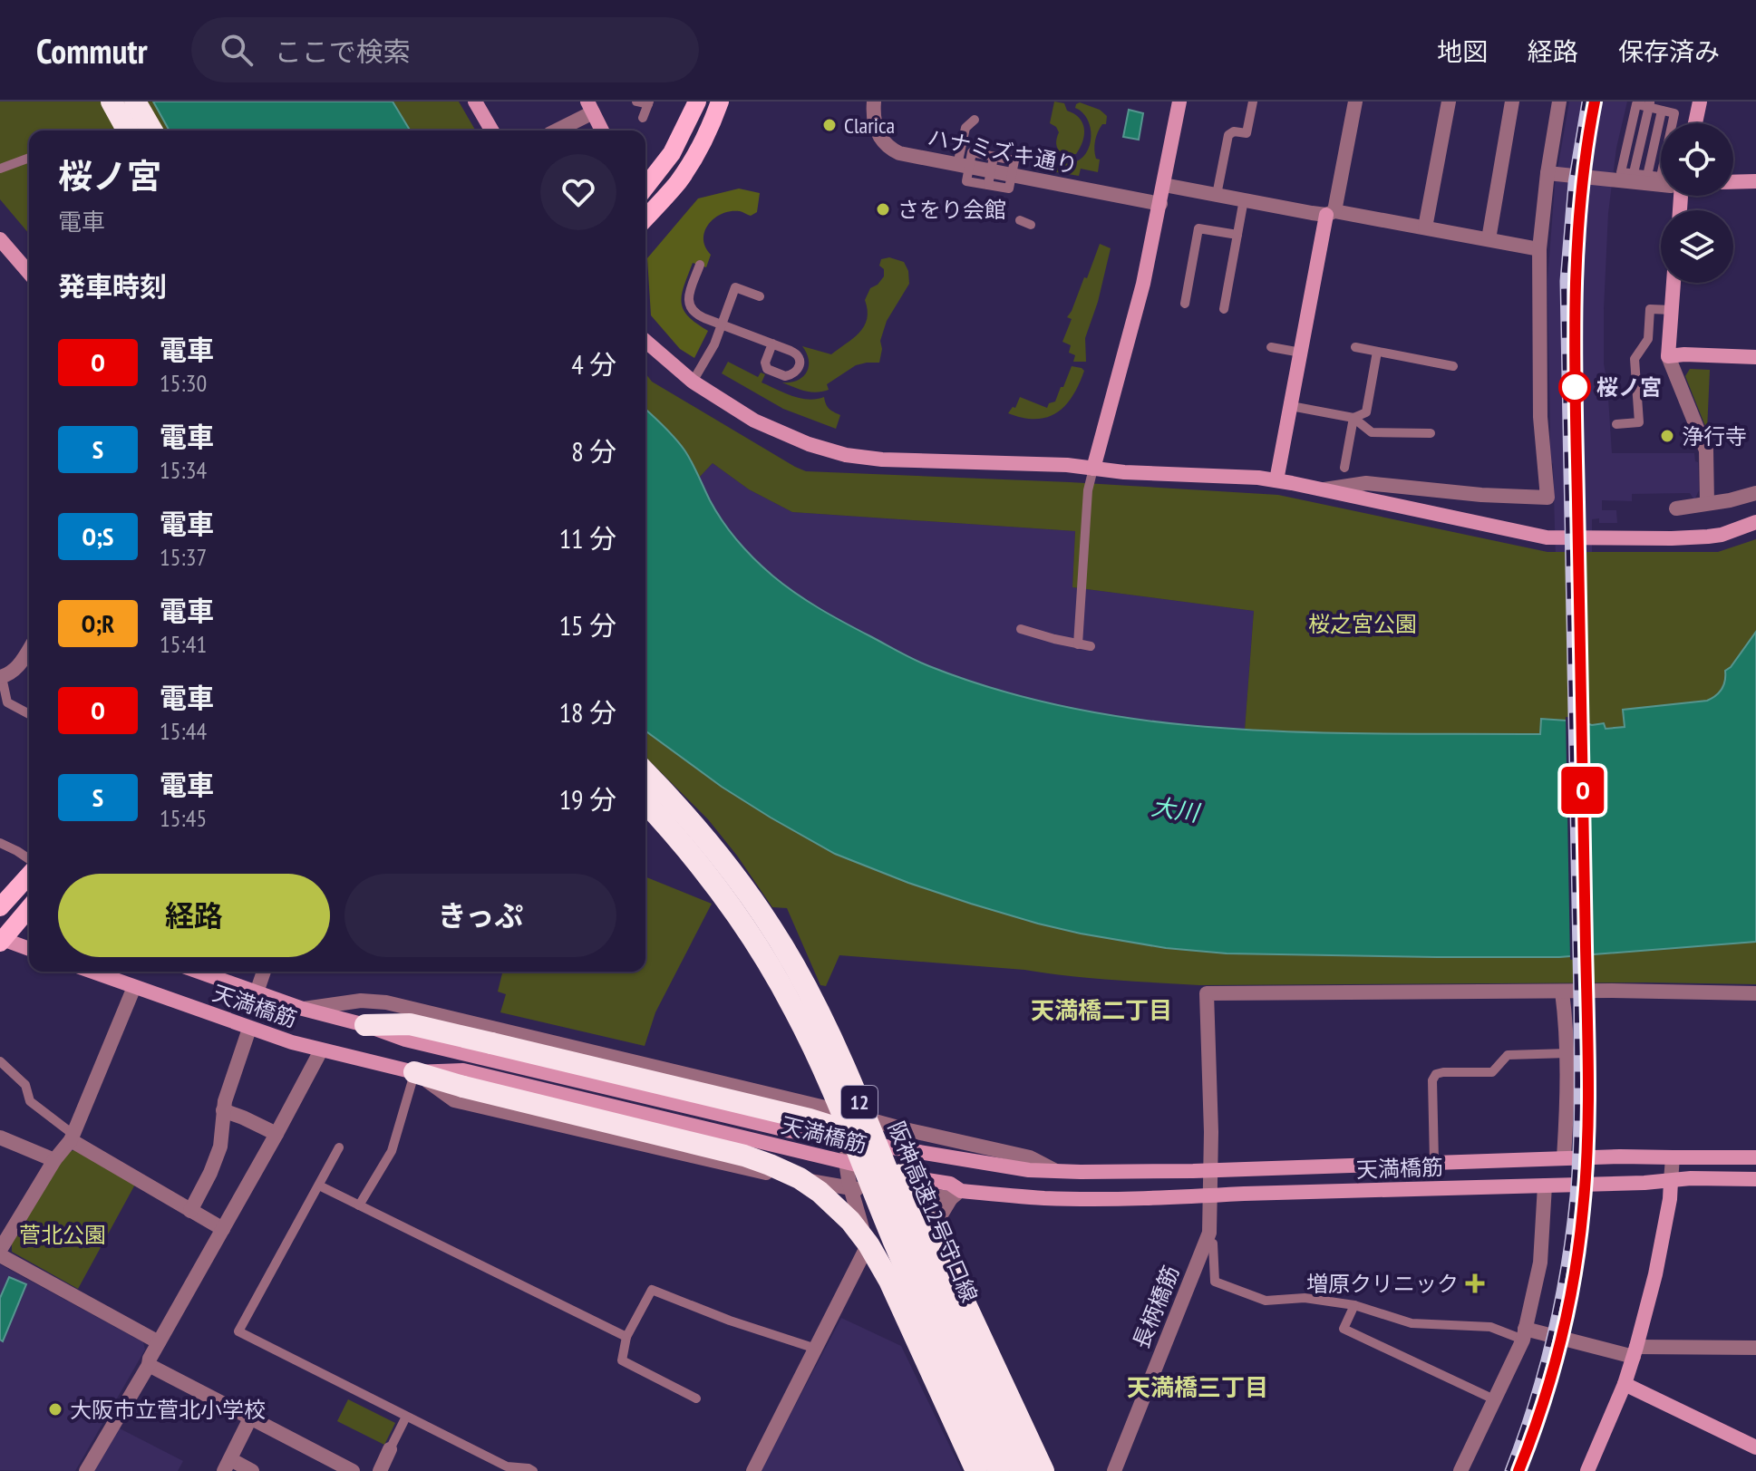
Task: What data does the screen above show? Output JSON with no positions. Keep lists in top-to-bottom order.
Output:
{
  "streets": {
    "highway": ["12", "阪神高速12号守口線"],
    "street": ["ハナミズキ通り", "天満橋筋", "長柄橋筋"]
  },
  "crossings": [
    ["天満橋筋", "長柄橋筋"]
  ],
  "districts": ["天満橋二丁目", "天満橋三丁目"],
  "water": ["大川"],
  "parks": ["桜之宮公園", "菅北公園"],
  "places": {
    "other": [
      "Clarica",
      "さをり会館",
      "桜ノ宮",
      "浄行寺",
      "大阪市立菅北小学校"
    ],
    "health": ["増原クリニック"]
  },
  "page": {
    "header": "Commutr",
    "search": "ここで検索",
    "nav": ["地図", "経路", "保存済み"],
    "on_map": "O",
    "heading": [
      ["桜ノ宮", "電車"],
      "発車時刻"
    ],
    "list": [
      {
        "mark": "O",
        "name": "電車",
        "note": "15:30",
        "value": "4 分"
      },
      {
        "mark": "S",
        "name": "電車",
        "note": "15:34",
        "value": "8 分"
      },
      {
        "mark": "O;S",
        "name": "電車",
        "note": "15:37",
        "value": "11 分"
      },
      {
        "mark": "O;R",
        "name": "電車",
        "note": "15:41",
        "value": "15 分"
      },
      {
        "mark": "O",
        "name": "電車",
        "note": "15:44",
        "value": "18 分"
      },
      {
        "mark": "S",
        "name": "電車",
        "note": "15:45",
        "value": "19 分"
      }
    ],
    "buttons": ["経路", "きっぷ"]
  }
}
